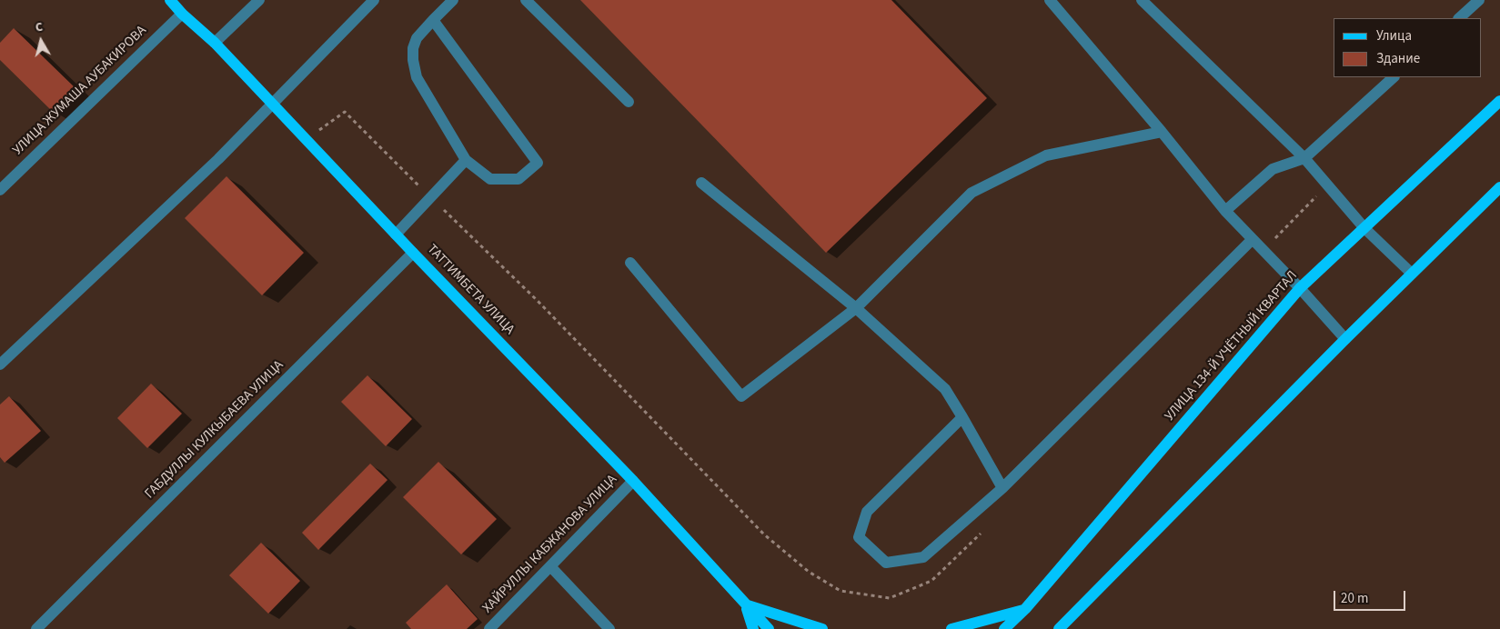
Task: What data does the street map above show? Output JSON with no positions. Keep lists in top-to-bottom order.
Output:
{
  "streets": {
    "main road": ["ТАТТИМБЕТА УЛИЦА", "УЛИЦА 134-Й УЧЁТНЫЙ КВАРТАЛ"],
    "street": ["УЛИЦА ЖУМАША АУБАКИРОВА", "ГАБДУЛЛЫ КУЛКЫБАЕВА УЛИЦА", "ХАЙРУЛЛЫ КАБЖАНОВА УЛИЦА"]
  },
  "crossings": [
    ["УЛИЦА ЖУМАША АУБАКИРОВА", "ТАТТИМБЕТА УЛИЦА"],
    ["ТАТТИМБЕТА УЛИЦА", "ГАБДУЛЛЫ КУЛКЫБАЕВА УЛИЦА"],
    ["ТАТТИМБЕТА УЛИЦА", "ХАЙРУЛЛЫ КАБЖАНОВА УЛИЦА"]
  ],
  "legend": ["Улица", "Здание"],
  "scale_bar": "20 m",
  "north": "top"
}
